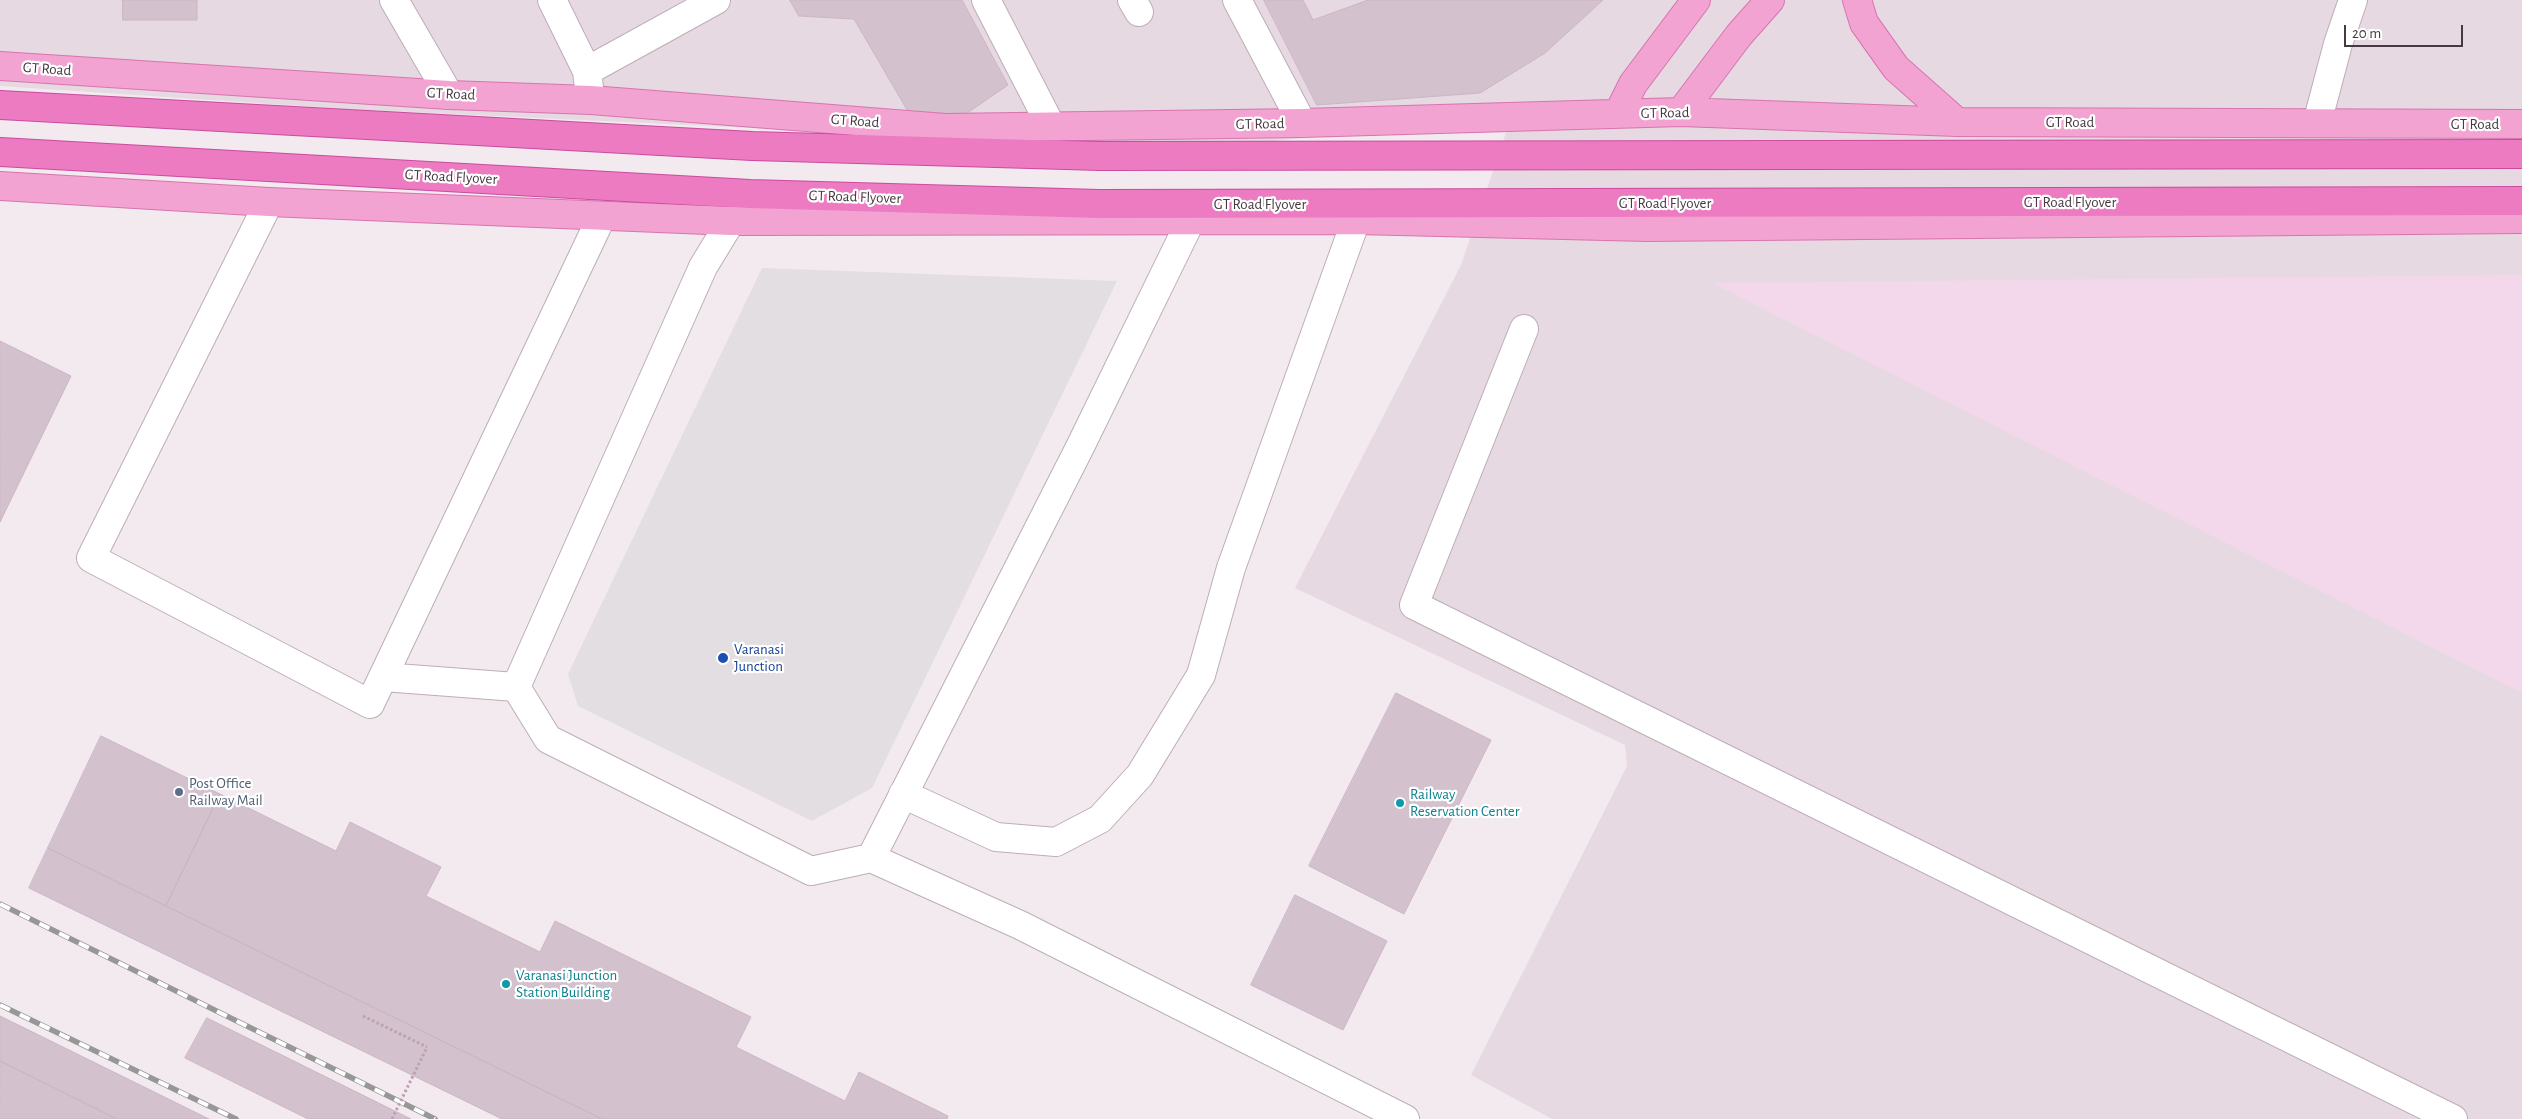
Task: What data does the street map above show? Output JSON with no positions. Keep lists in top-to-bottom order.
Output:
{
  "streets": {
    "highway": ["GT Road Flyover"],
    "main road": ["GT Road"]
  },
  "places": [
    "Varanasi Junction",
    "Post Office Railway Mail",
    "Railway Reservation Center",
    "Varanasi Junction Station Building"
  ],
  "scale_bar": "20 m"
}
